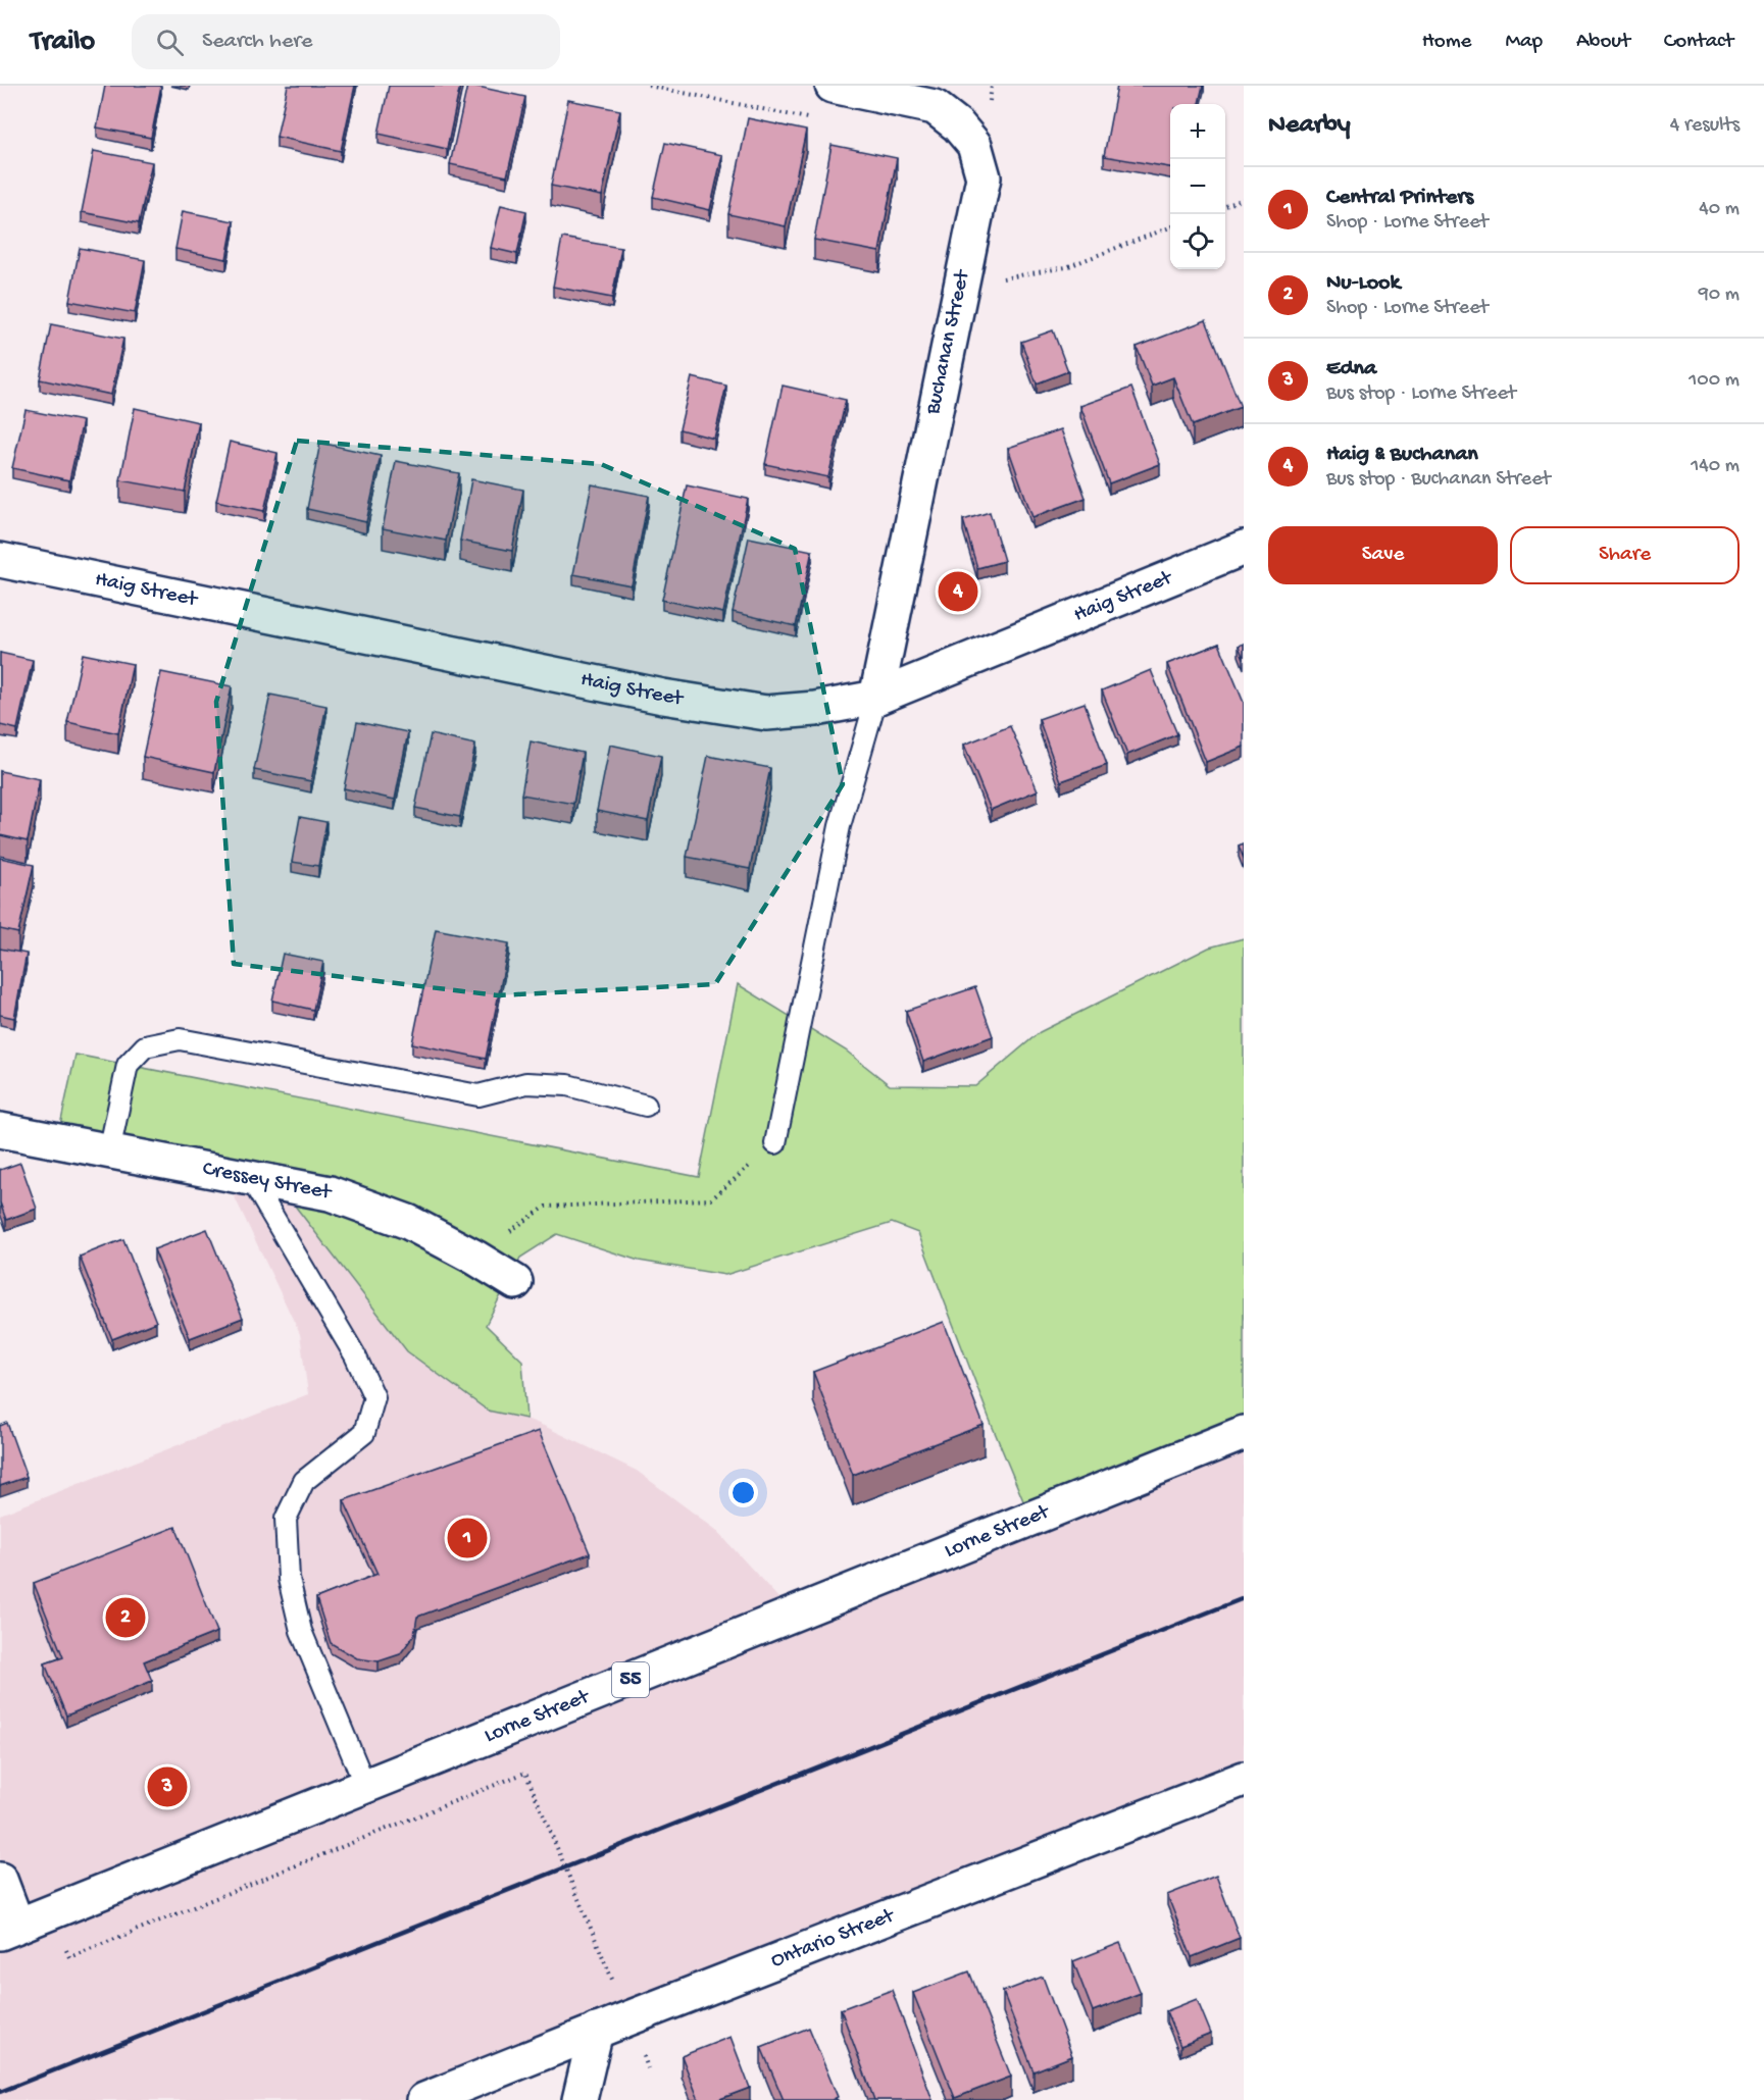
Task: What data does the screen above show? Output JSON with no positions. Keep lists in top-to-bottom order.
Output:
{
  "streets": {
    "street": [
      "Buchanan Street",
      "Haig Street",
      "Cressey Street",
      "Lorne Street",
      "55",
      "Ontario Street"
    ]
  },
  "crossings": [
    ["Buchanan Street", "Haig Street"]
  ],
  "page": {
    "header": "Trailo",
    "search": "Search here",
    "nav": [
      "Home",
      "Map",
      "About",
      "Contact"
    ],
    "heading": ["Nearby", "4 results"],
    "map_buttons": ["+", "−"],
    "list": [
      {
        "mark": "1",
        "name": "Central Printers",
        "note": "Shop · Lorne Street",
        "value": "40 m"
      },
      {
        "mark": "2",
        "name": "Nu-Look",
        "note": "Shop · Lorne Street",
        "value": "90 m"
      },
      {
        "mark": "3",
        "name": "Edna",
        "note": "Bus stop · Lorne Street",
        "value": "100 m"
      },
      {
        "mark": "4",
        "name": "Haig & Buchanan",
        "note": "Bus stop · Buchanan Street",
        "value": "140 m"
      }
    ],
    "buttons": ["Save", "Share"],
    "pins": [
      "4",
      "1",
      "2",
      "3"
    ]
  }
}
